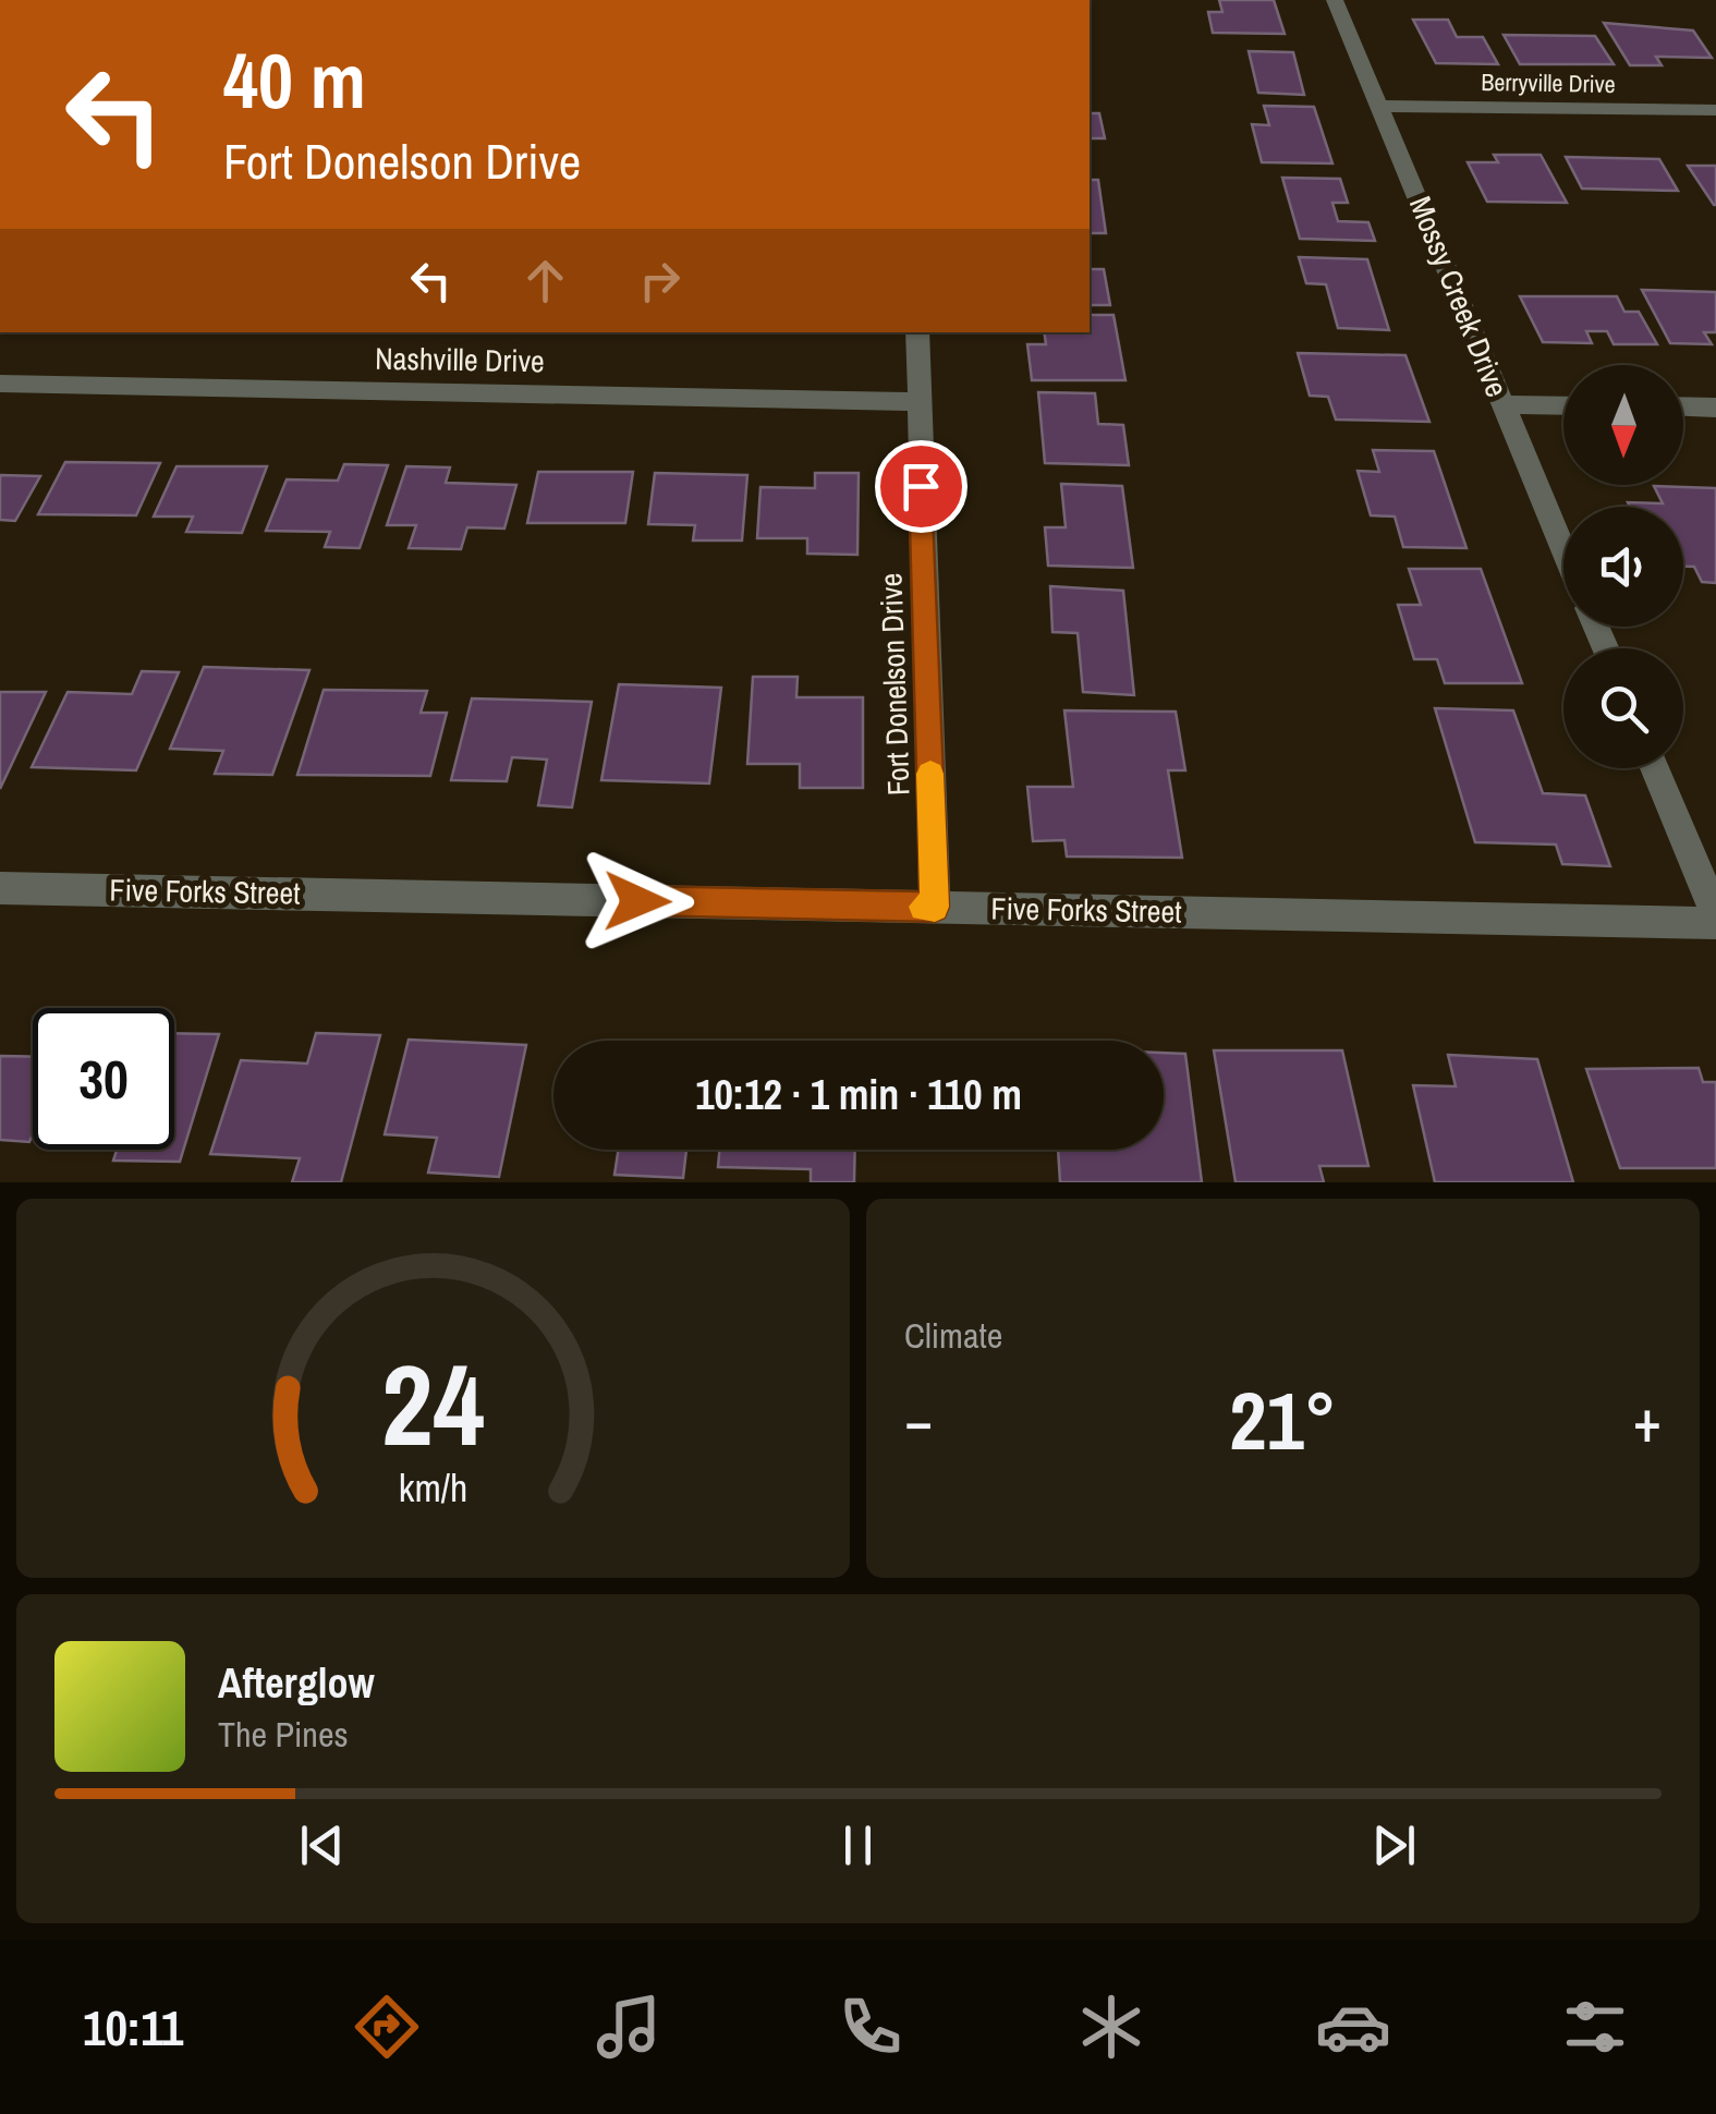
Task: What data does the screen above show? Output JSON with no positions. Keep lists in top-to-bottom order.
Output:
{
  "streets": {
    "street": [
      "Berryville Drive",
      "Mossy Creek Drive",
      "Nashville Drive",
      "Fort Donelson Drive",
      "Five Forks Street"
    ]
  },
  "crossings": [
    ["Berryville Drive", "Mossy Creek Drive"],
    ["Nashville Drive", "Fort Donelson Drive"],
    ["Fort Donelson Drive", "Five Forks Street"]
  ],
  "north": "bottom",
  "page": {
    "turn": ["40 m", "Fort Donelson Drive"],
    "limit": "30",
    "trip": "10:12 · 1 min · 110 m",
    "tile": "Climate",
    "heat": ["−", "21°", "+"],
    "song": ["Afterglow", "The Pines"],
    "tabs": "10:11",
    "gauge": ["24", "km/h"]
  }
}
